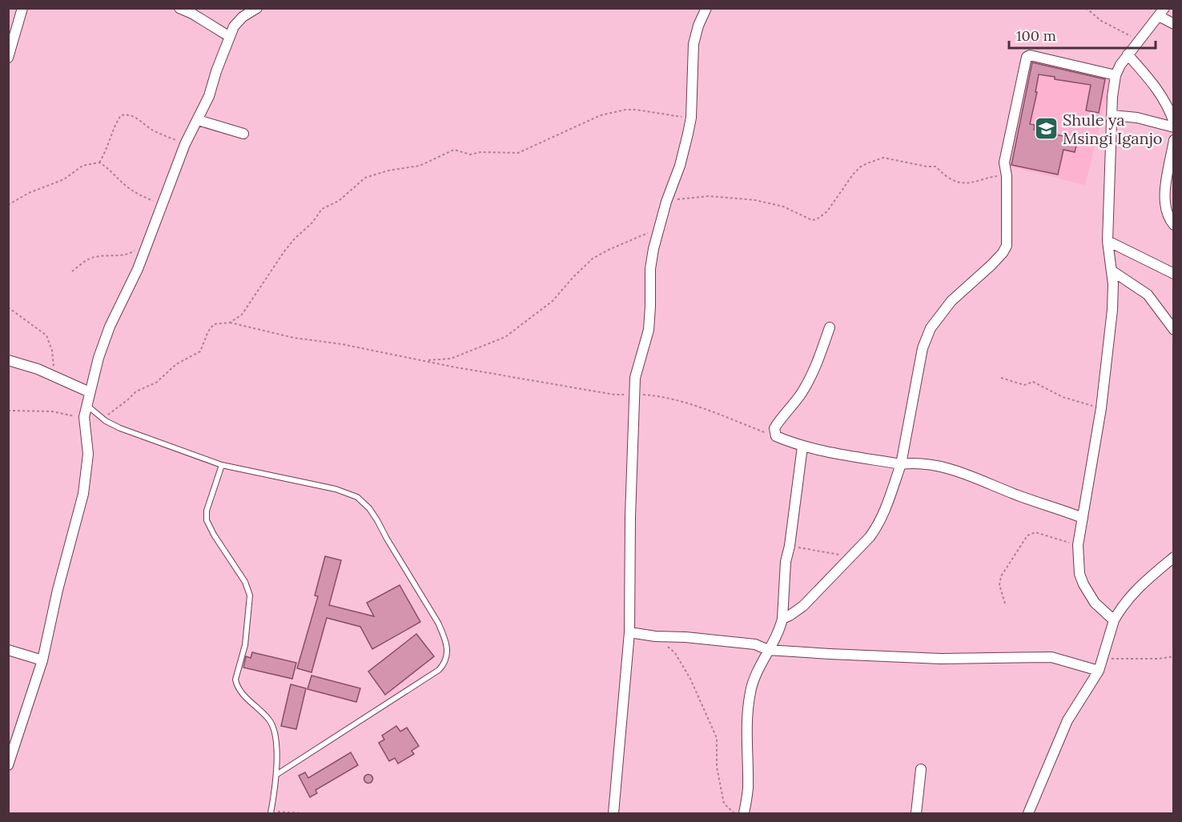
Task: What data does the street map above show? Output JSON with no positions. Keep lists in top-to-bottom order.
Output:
{
  "places": {
    "school or university": ["Shule ya Msingi Iganjo"]
  },
  "scale_bar": "100 m"
}
